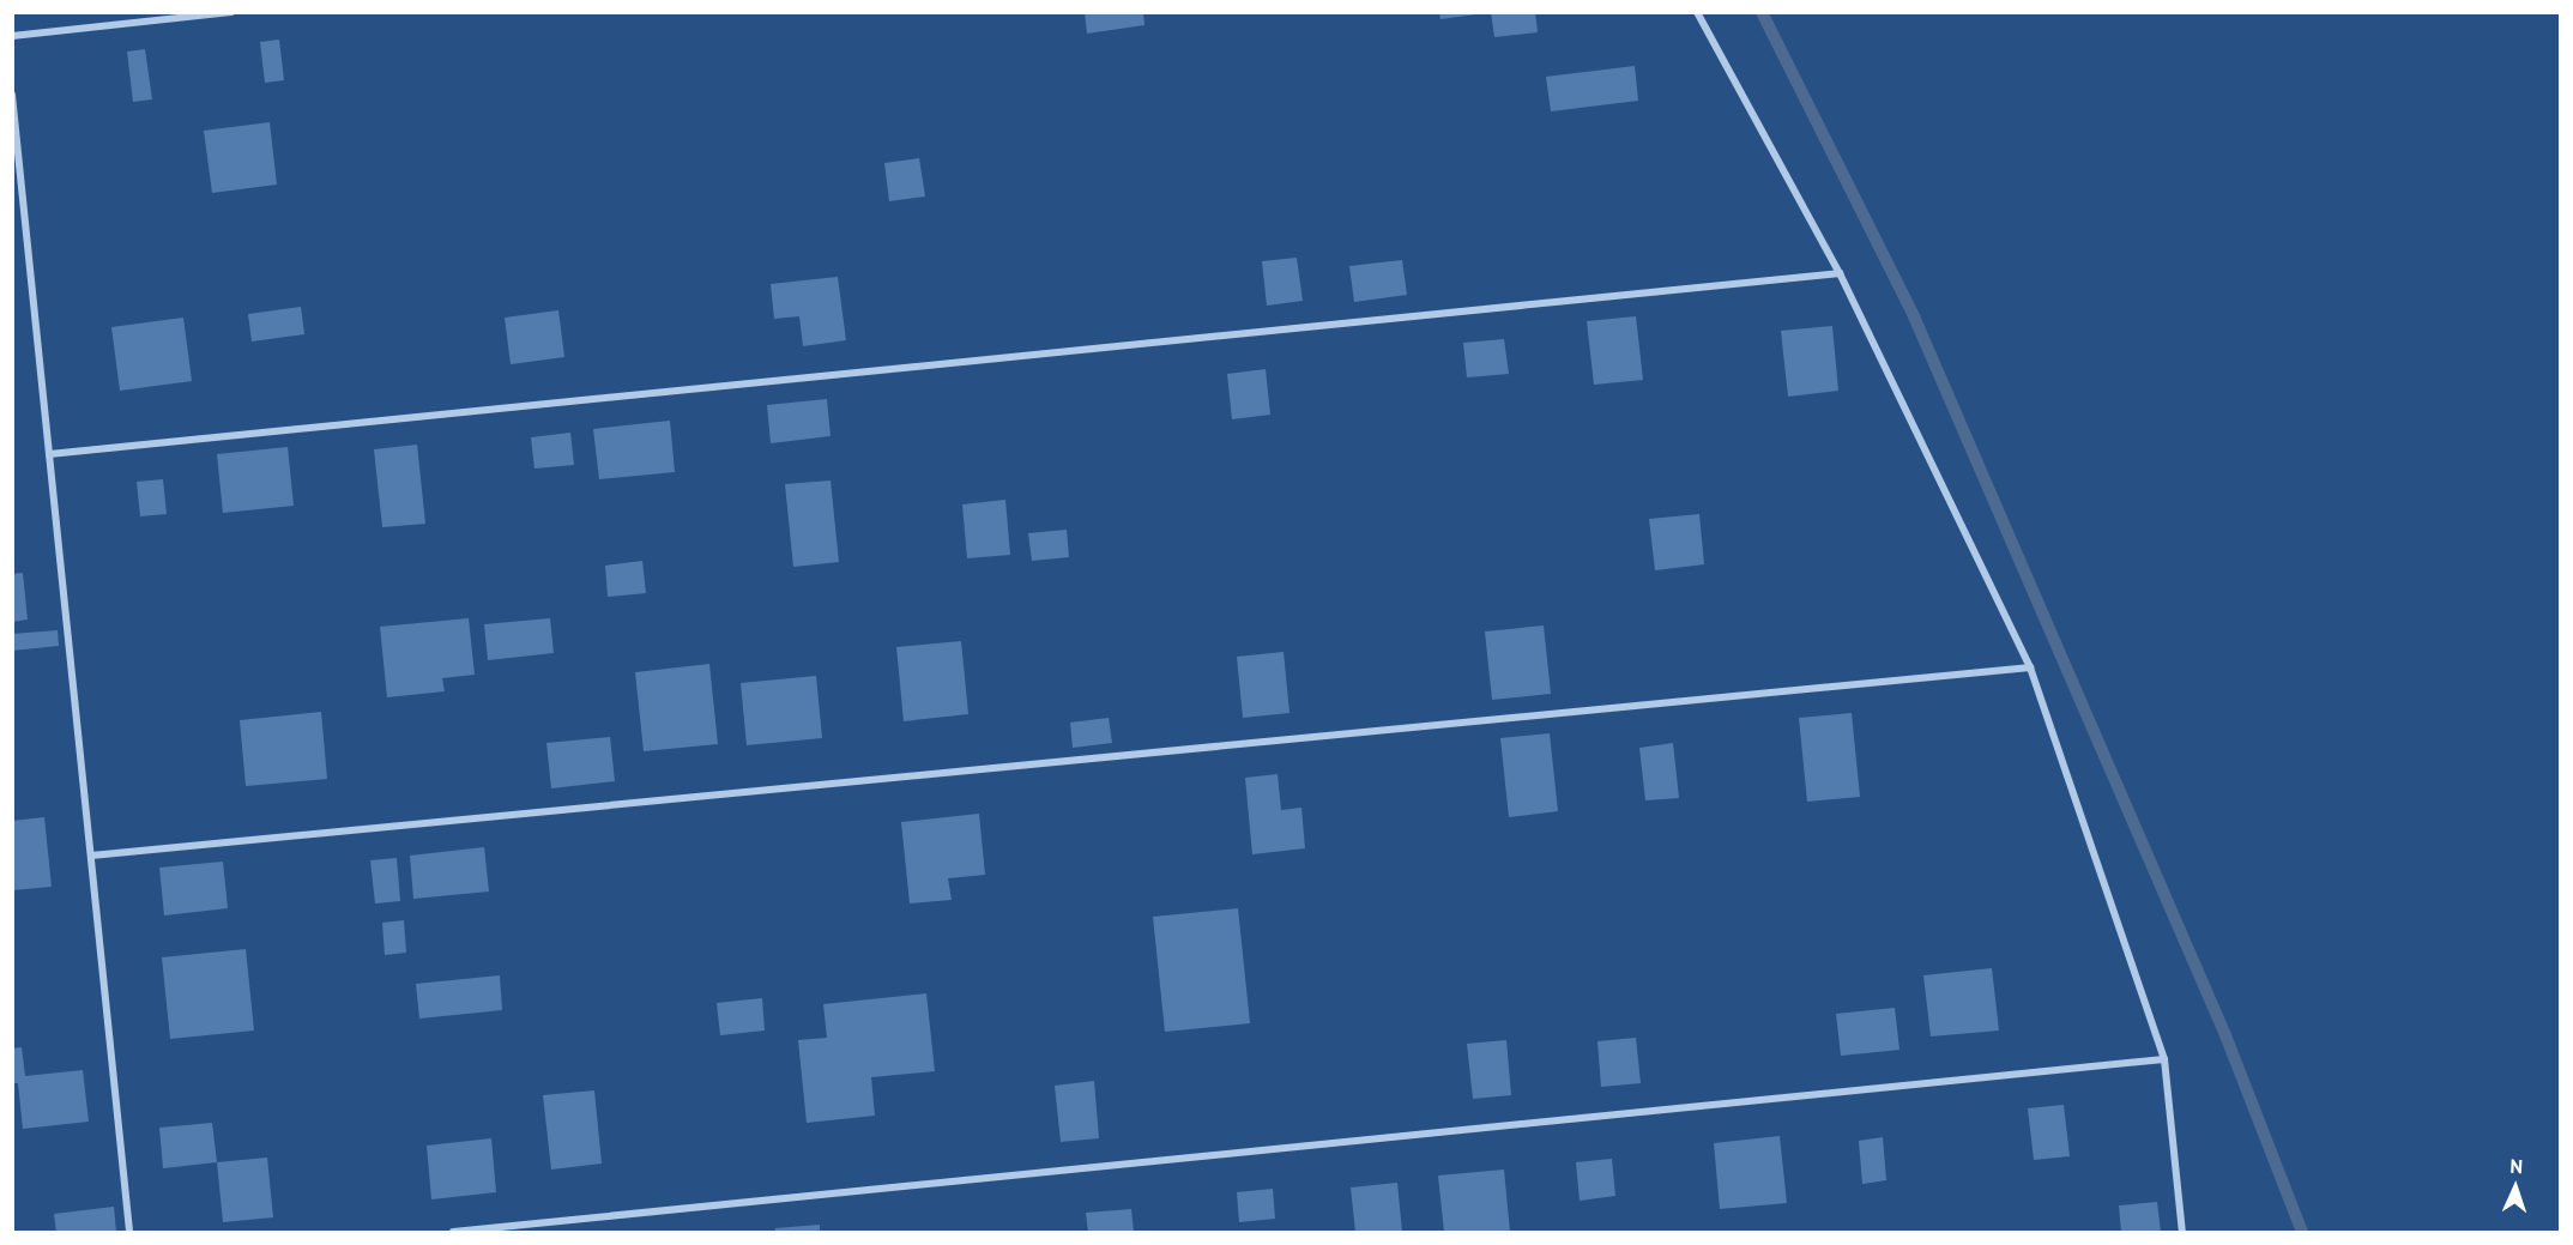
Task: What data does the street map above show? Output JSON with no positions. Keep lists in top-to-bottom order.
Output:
{
  "north": "top"
}
